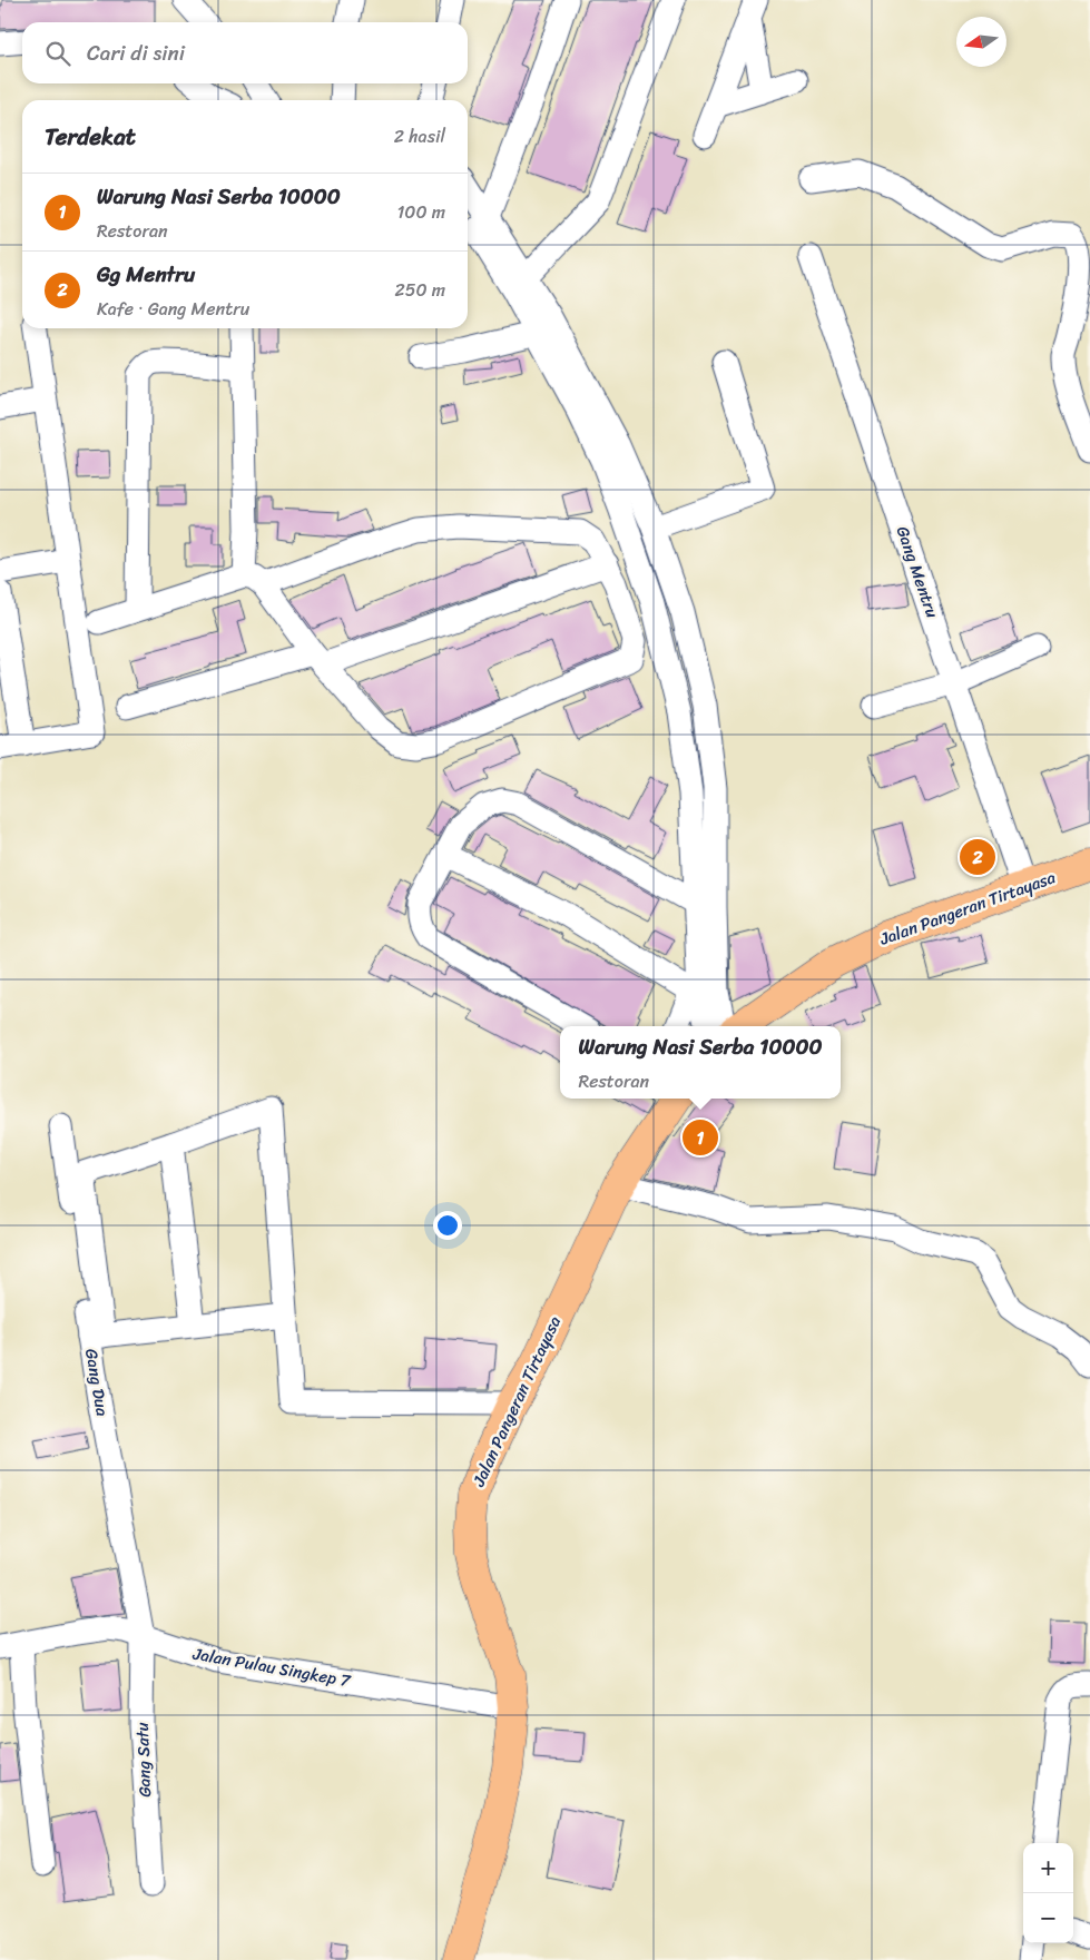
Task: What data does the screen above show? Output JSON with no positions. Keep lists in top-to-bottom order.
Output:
{
  "streets": {
    "main road": ["Jalan Pangeran Tirtayasa"],
    "street": [
      "Gang Mentru",
      "Gang Dua",
      "Jalan Pulau Singkep 7",
      "Gang Satu"
    ]
  },
  "crossings": [
    ["Gang Mentru", "Jalan Pangeran Tirtayasa"],
    ["Jalan Pangeran Tirtayasa", "Jalan Pulau Singkep 7"],
    ["Gang Dua", "Jalan Pulau Singkep 7"],
    ["Gang Dua", "Gang Satu"],
    ["Jalan Pulau Singkep 7", "Gang Satu"]
  ],
  "north": "left",
  "page": {
    "search": "Cari di sini",
    "heading": ["Terdekat", "2 hasil"],
    "list": [
      {
        "mark": "1",
        "name": "Warung Nasi Serba 10000",
        "note": "Restoran",
        "value": "100 m"
      },
      {
        "mark": "2",
        "name": "Gg Mentru",
        "note": "Kafe · Gang Mentru",
        "value": "250 m"
      }
    ],
    "pins": ["2", "1"],
    "popup": ["Warung Nasi Serba 10000", "Restoran"],
    "map_buttons": ["+", "−"]
  }
}
